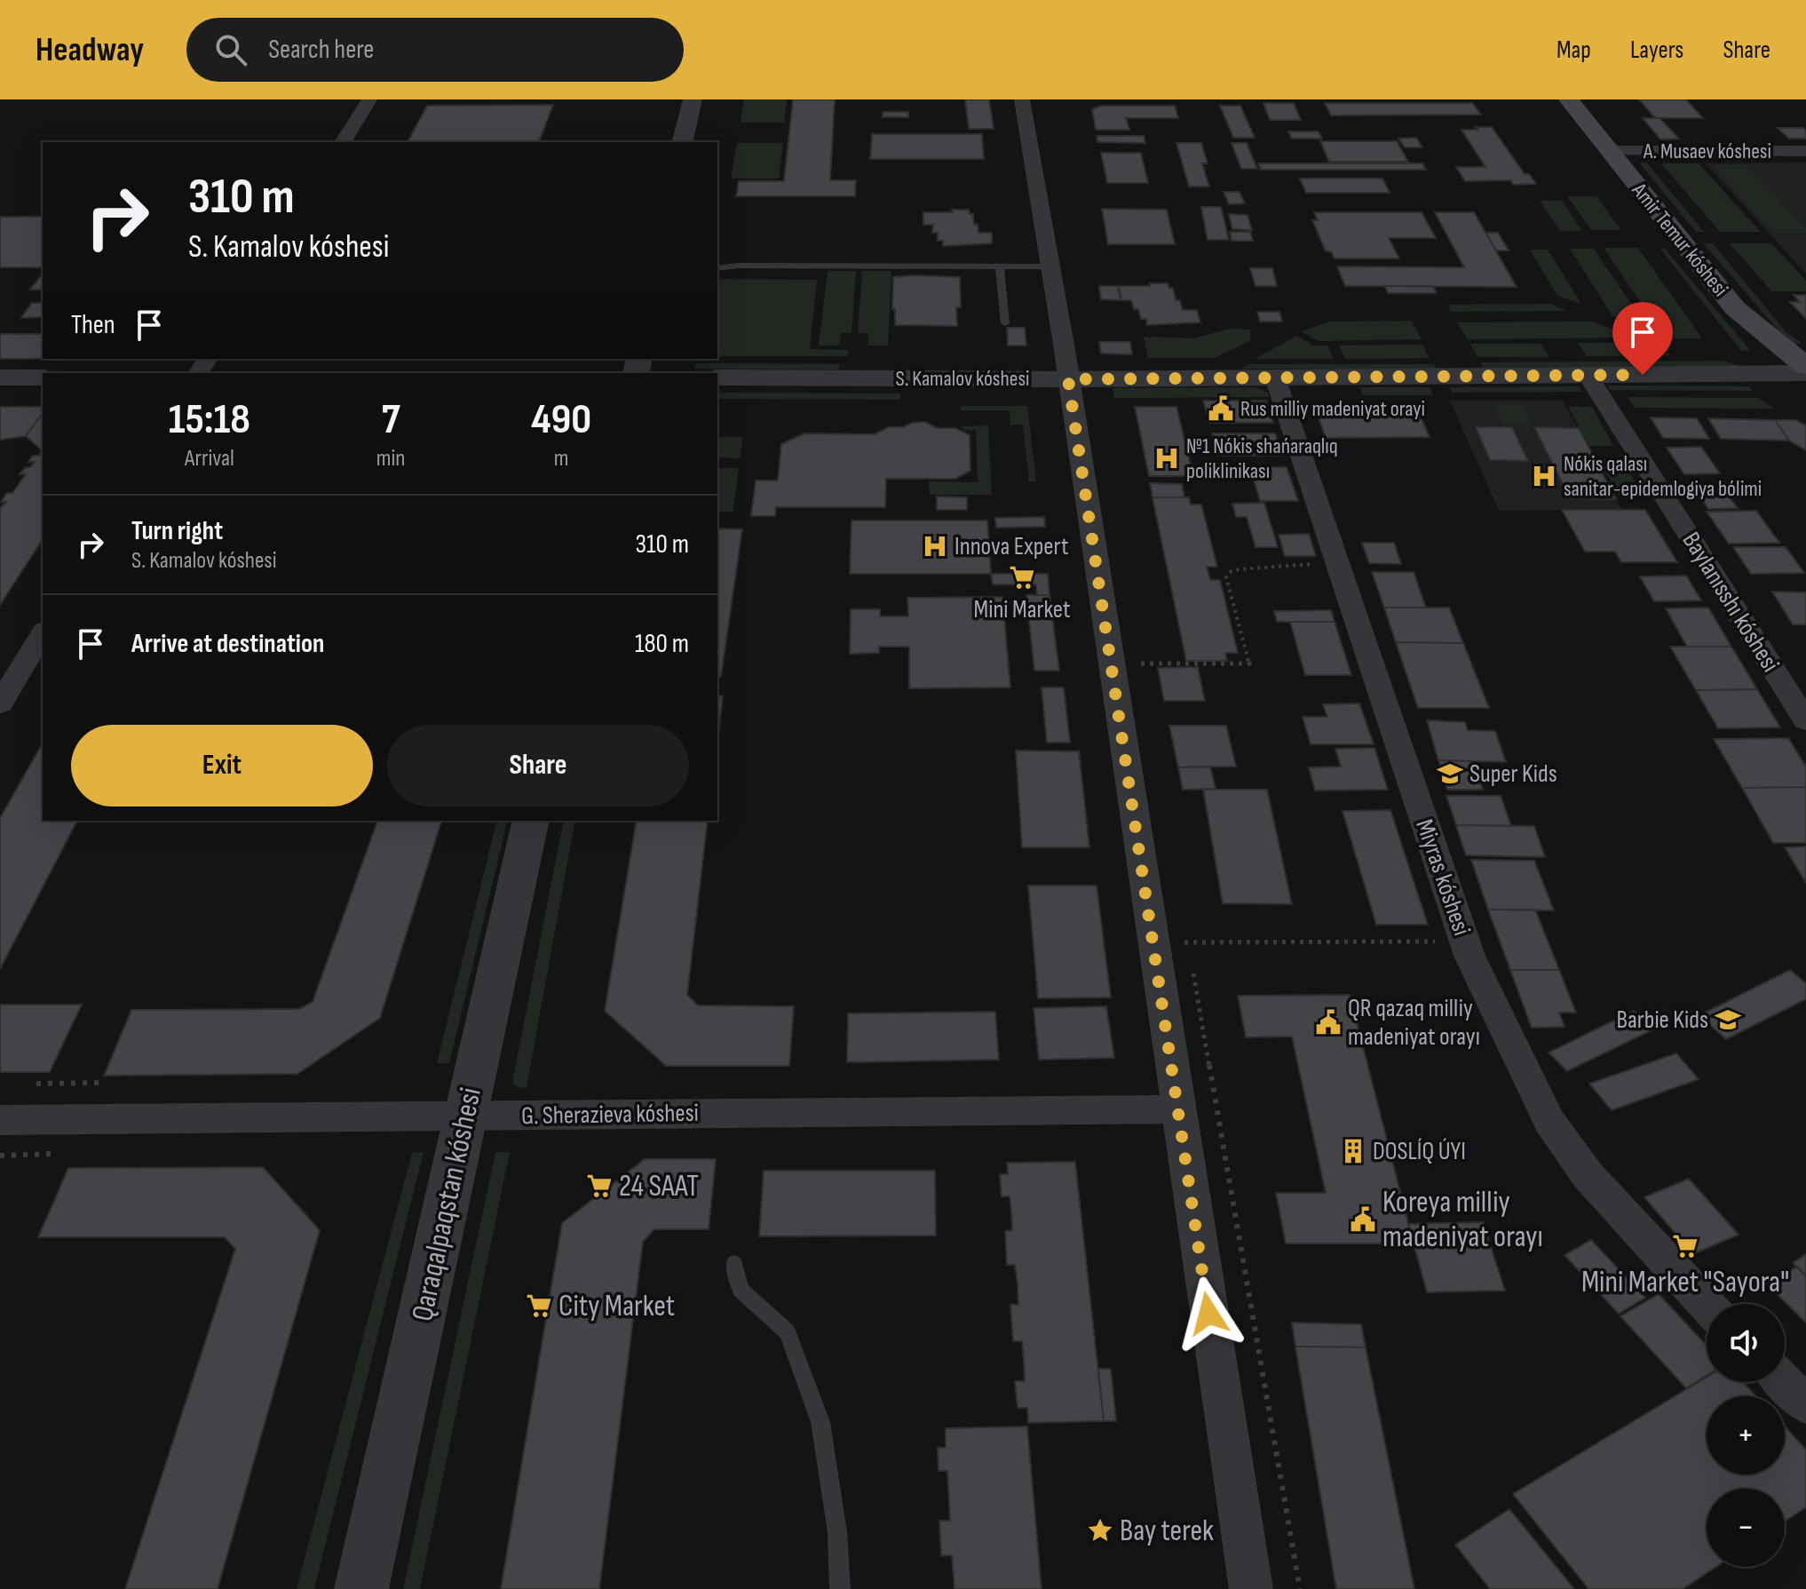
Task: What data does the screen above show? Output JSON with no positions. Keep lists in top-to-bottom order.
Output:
{
  "streets": {
    "main road": ["Amir Temur kóshesi"],
    "street": [
      "A. Musaev kóshesi",
      "S. Kamalov kóshesi",
      "Baylanısshı kóshesi",
      "Miyras kóshesi",
      "G. Sherazieva kóshesi",
      "Qaraqalpaqstan kóshesi"
    ]
  },
  "crossings": [
    ["A. Musaev kóshesi", "Amir Temur kóshesi"],
    ["S. Kamalov kóshesi", "Baylanısshı kóshesi"],
    ["S. Kamalov kóshesi", "Miyras kóshesi"],
    ["G. Sherazieva kóshesi", "Qaraqalpaqstan kóshesi"]
  ],
  "places": {
    "public building": ["Rus milliy madeniyat orayi", "QR qazaq milliy madeniyat orayı", "Koreya milliy madeniyat orayı"],
    "hospital": ["№1 Nókis shańaraqlıq poliklinikası", "Nókis qalası sanitar-epidemlogiya bólimi", "Innova Expert"],
    "supermarket": [
      "Mini Market",
      "24 SAAT",
      "Mini Market \"Sayora\"",
      "City Market"
    ],
    "school or university": ["Super Kids", "Barbie Kids"],
    "building": ["DOSLÍQ ÚYI"],
    "place": ["Bay terek"]
  },
  "page": {
    "header": "Headway",
    "search": "Search here",
    "nav": ["Map", "Layers", "Share"],
    "turn": ["310 m", "S. Kamalov kóshesi"],
    "then": "Then",
    "eta": [
      "15:18",
      "Arrival",
      "7",
      "min",
      "490",
      "m"
    ],
    "list": [
      {
        "name": "Turn right",
        "note": "S. Kamalov kóshesi",
        "value": "310 m"
      },
      {
        "name": "Arrive at destination",
        "value": "180 m"
      }
    ],
    "buttons": ["Exit", "Share"],
    "map_buttons": ["+", "−"]
  }
}
